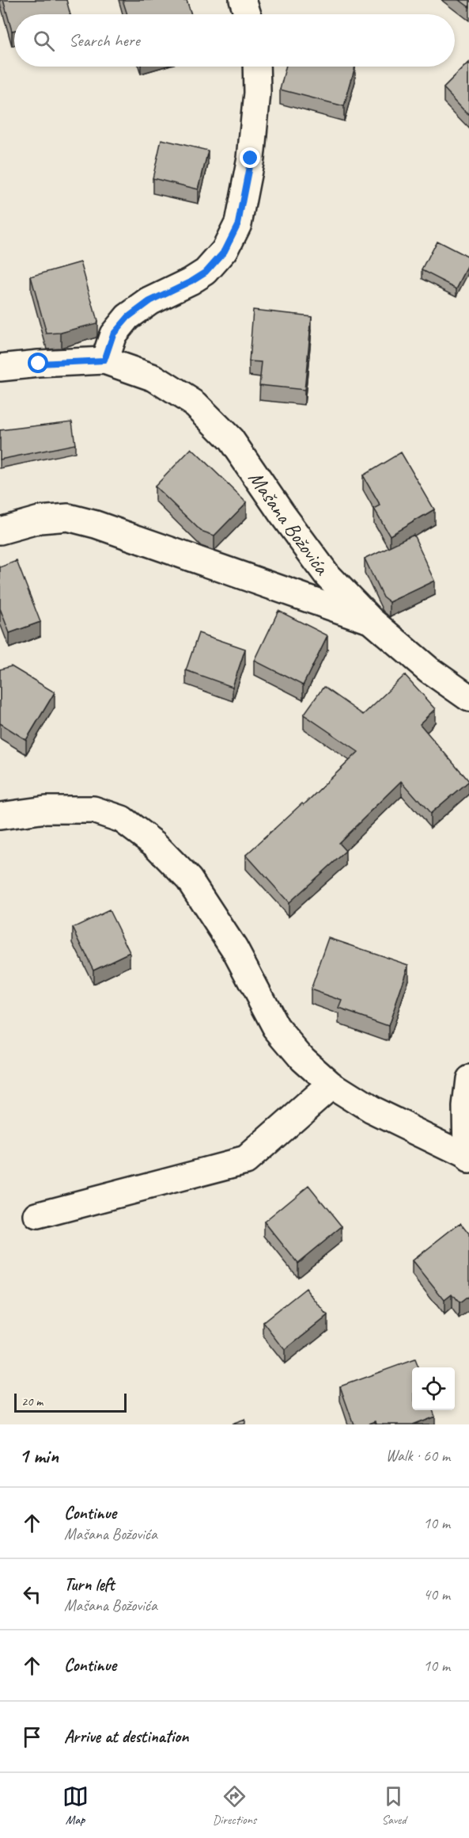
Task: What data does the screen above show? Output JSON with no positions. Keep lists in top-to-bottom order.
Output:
{
  "streets": {
    "street": ["Mašana Božovića"]
  },
  "scale_bar": "20 m",
  "page": {
    "search": "Search here",
    "scale": "20 m",
    "heading": ["1 min", "Walk · 60 m"],
    "list": [
      ["Continue", "Mašana Božovića", "10 m"],
      ["Turn left", "Mašana Božovića", "40 m"],
      ["Continue", "10 m"],
      "Arrive at destination"
    ],
    "nav": ["Map", "Directions", "Saved"]
  }
}
